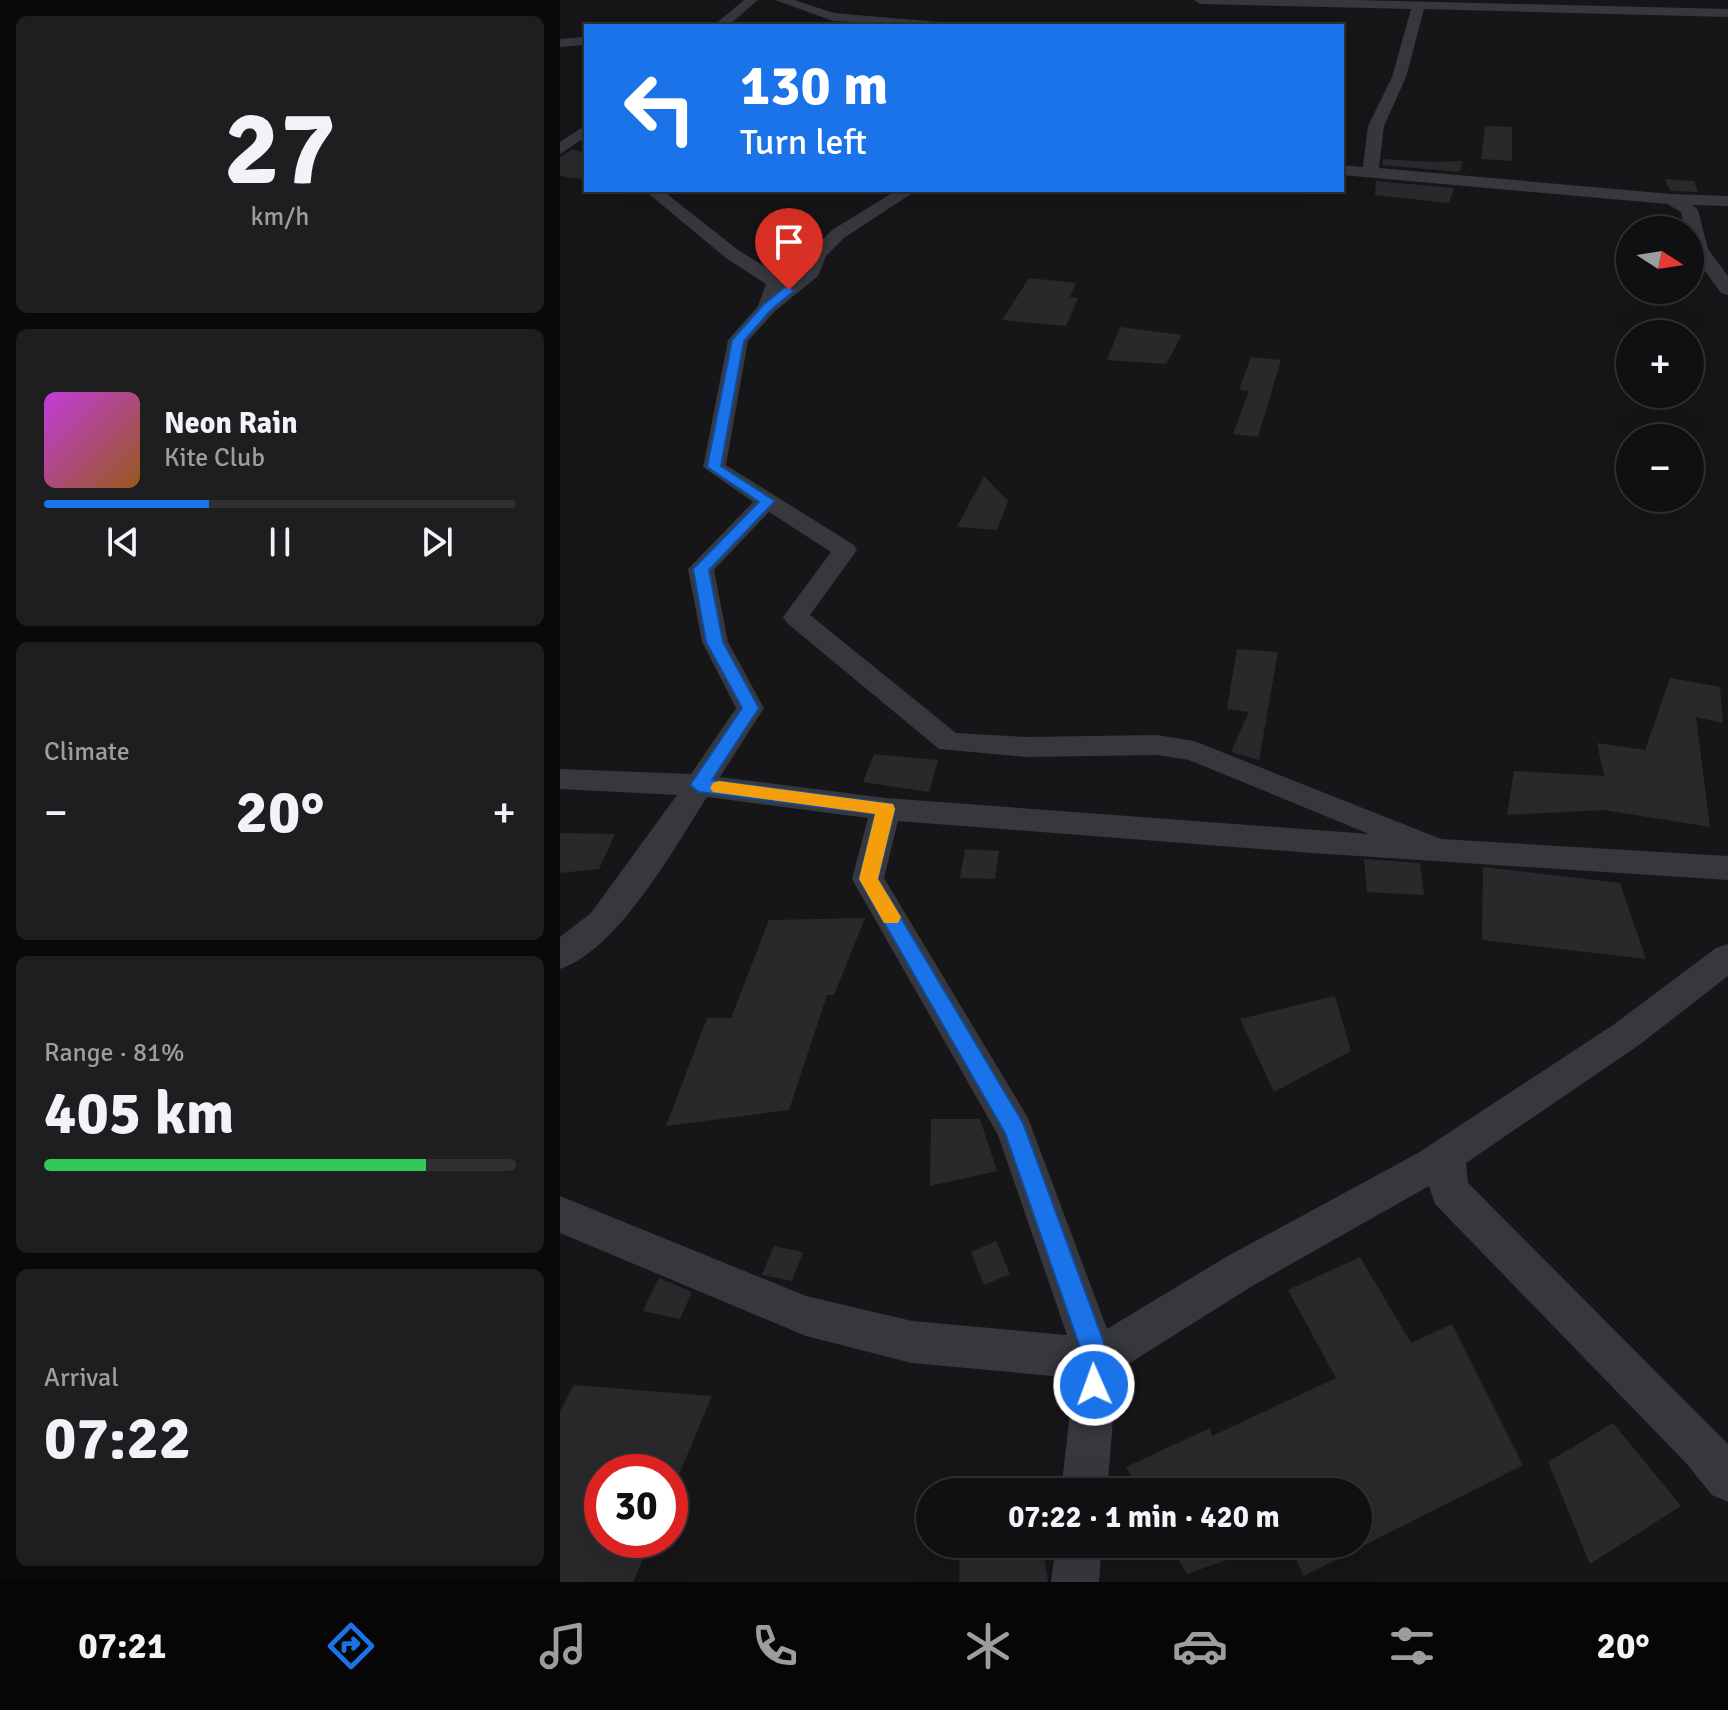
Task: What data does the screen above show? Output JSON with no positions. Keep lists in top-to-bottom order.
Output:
{
  "north": "right",
  "page": {
    "tile": [
      ["27", "km/h"],
      "Climate",
      ["Range · 81%", "405 km"],
      ["Arrival", "07:22"]
    ],
    "turn": ["130 m", "Turn left"],
    "map_buttons": ["+", "−"],
    "song": ["Neon Rain", "Kite Club"],
    "heat": ["−", "20°", "+"],
    "limit": "30",
    "trip": "07:22 · 1 min · 420 m",
    "tabs": ["07:21", "20°"]
  }
}
